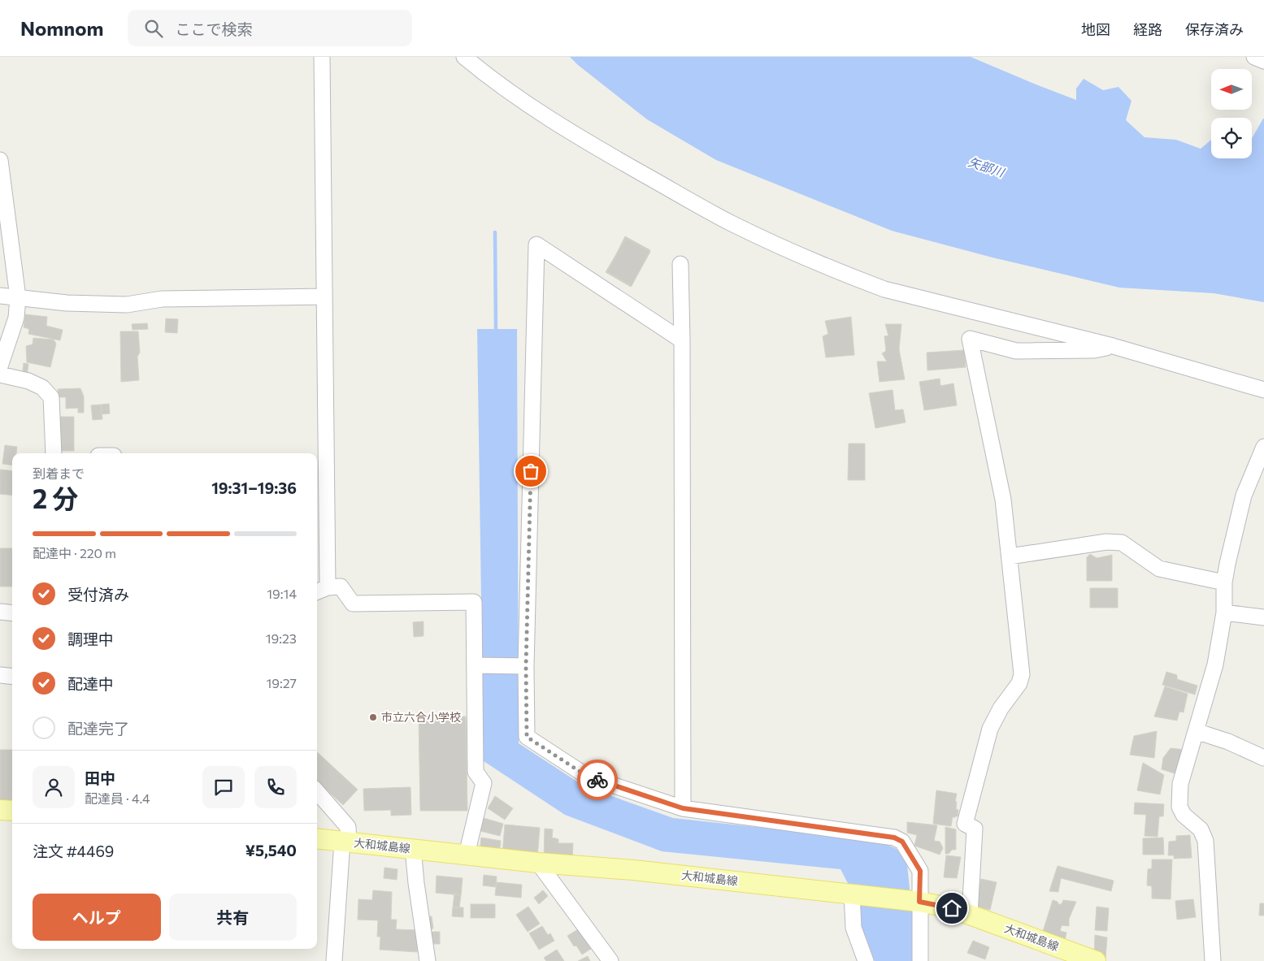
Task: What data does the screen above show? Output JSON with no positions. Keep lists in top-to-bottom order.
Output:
{
  "streets": {
    "main road": ["大和城島線"]
  },
  "water": ["矢部川"],
  "places": ["市立六合小学校"],
  "north": "left",
  "page": {
    "header": "Nomnom",
    "search": "ここで検索",
    "nav": ["地図", "経路", "保存済み"],
    "heading": ["2 分", "到着まで", "19:31–19:36"],
    "panel": [
      "田中",
      "配達員 · 4.4",
      "注文 #4469",
      "¥5,540"
    ],
    "bar": "配達中 · 220 m",
    "list": [
      ["受付済み", "19:14"],
      ["調理中", "19:23"],
      ["配達中", "19:27"],
      "配達完了"
    ],
    "buttons": ["ヘルプ", "共有"]
  }
}
